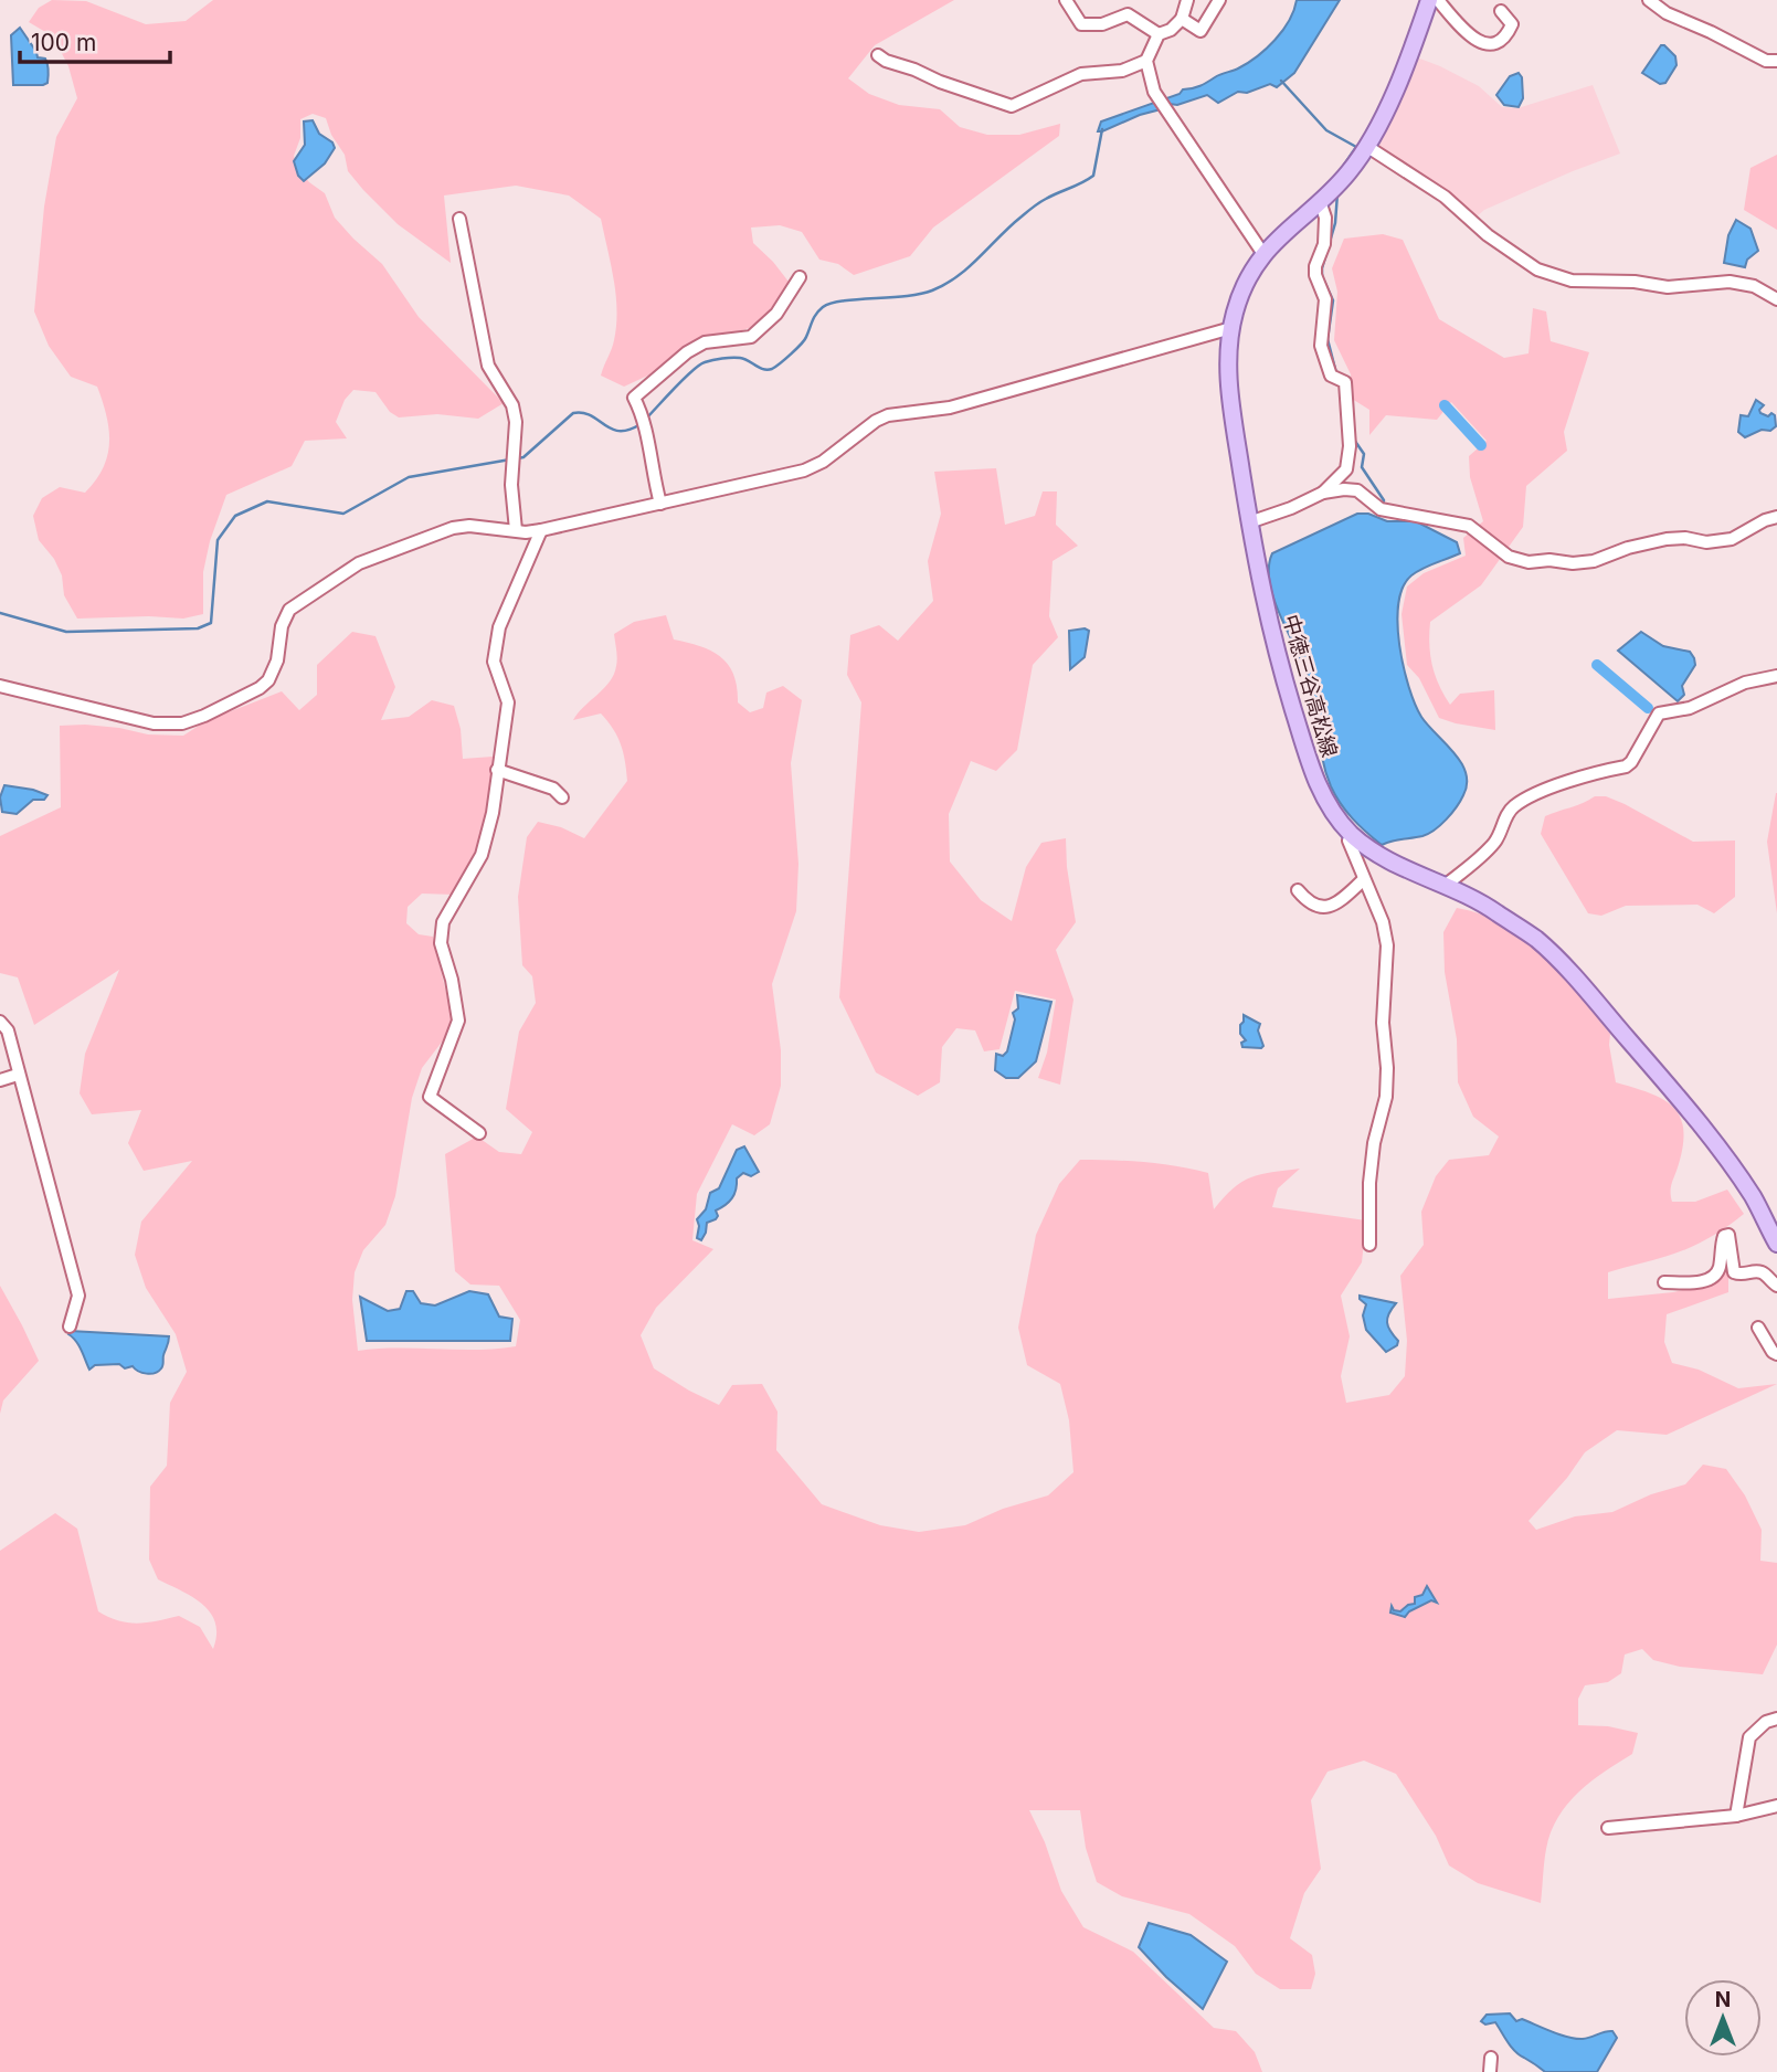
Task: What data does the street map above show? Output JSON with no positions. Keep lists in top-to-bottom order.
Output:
{
  "streets": {
    "main road": ["中徳三谷高松線"]
  },
  "scale_bar": "100 m",
  "north": "top"
}
